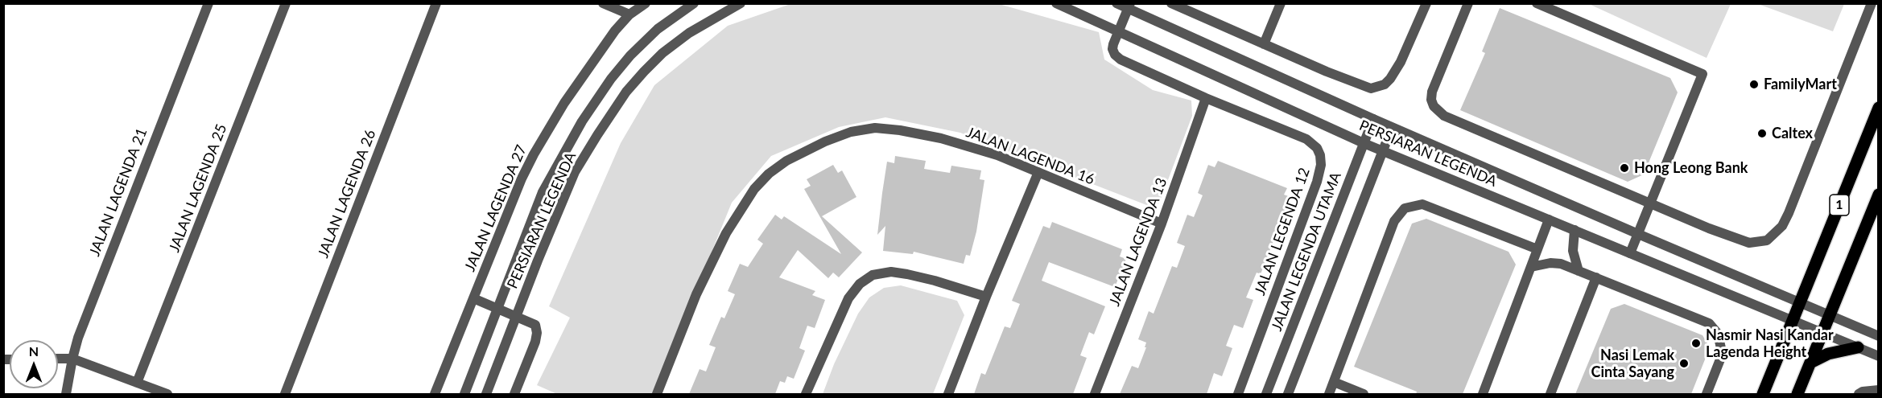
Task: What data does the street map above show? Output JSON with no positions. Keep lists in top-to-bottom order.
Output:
{
  "streets": {
    "main road": ["1"],
    "street": [
      "PERSIARAN LEGENDA",
      "JALAN LAGENDA 16",
      "JALAN LAGENDA 25",
      "JALAN LAGENDA 21",
      "JALAN LAGENDA 26",
      "JALAN LAGENDA 27",
      "JALAN LEGENDA 12",
      "JALAN LAGENDA 13",
      "JALAN LEGENDA UTAMA"
    ]
  },
  "crossings": [
    ["PERSIARAN LEGENDA", "1"],
    ["PERSIARAN LEGENDA", "JALAN LEGENDA 12"],
    ["PERSIARAN LEGENDA", "JALAN LEGENDA UTAMA"],
    ["JALAN LAGENDA 16", "JALAN LAGENDA 13"],
    ["JALAN LEGENDA 12", "JALAN LAGENDA 13"]
  ],
  "places": [
    "FamilyMart",
    "Caltex",
    "Hong Leong Bank",
    "Nasmir Nasi Kandar Lagenda Height",
    "Nasi Lemak Cinta Sayang"
  ],
  "north": "top"
}
